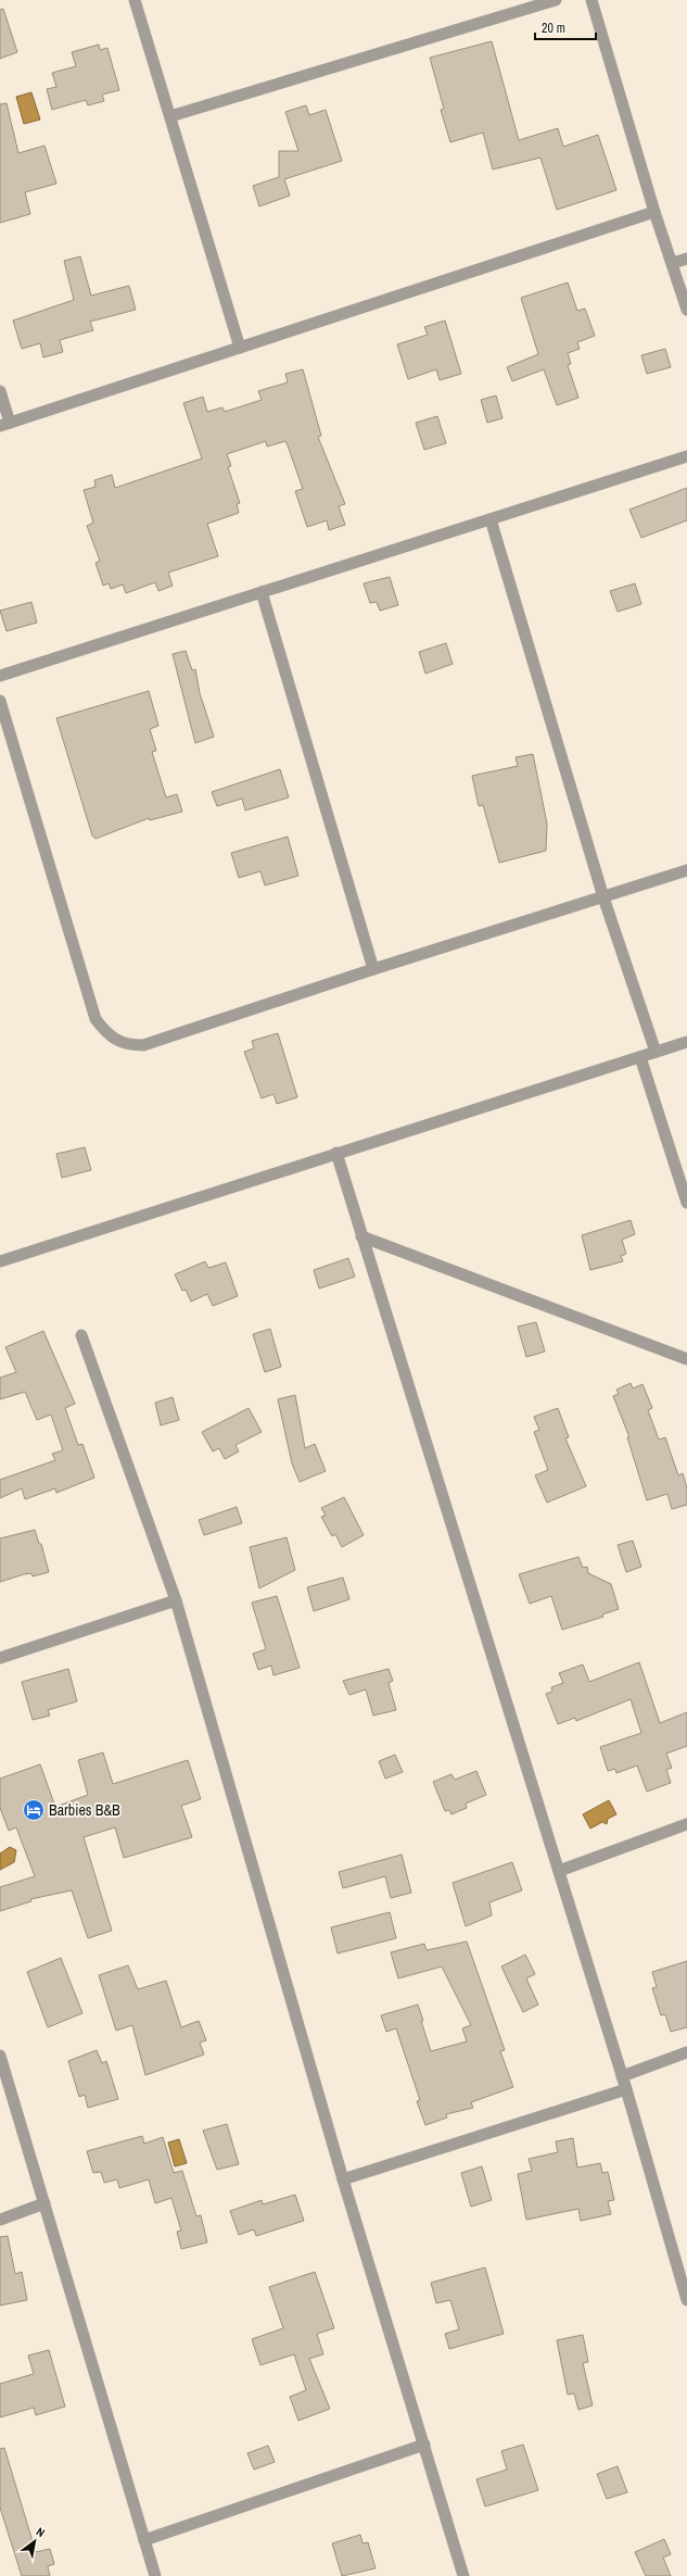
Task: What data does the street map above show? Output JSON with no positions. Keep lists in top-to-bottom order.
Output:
{
  "places": {
    "hotel": ["Barbies B&B"]
  },
  "scale_bar": "20 m",
  "north": "top right"
}
